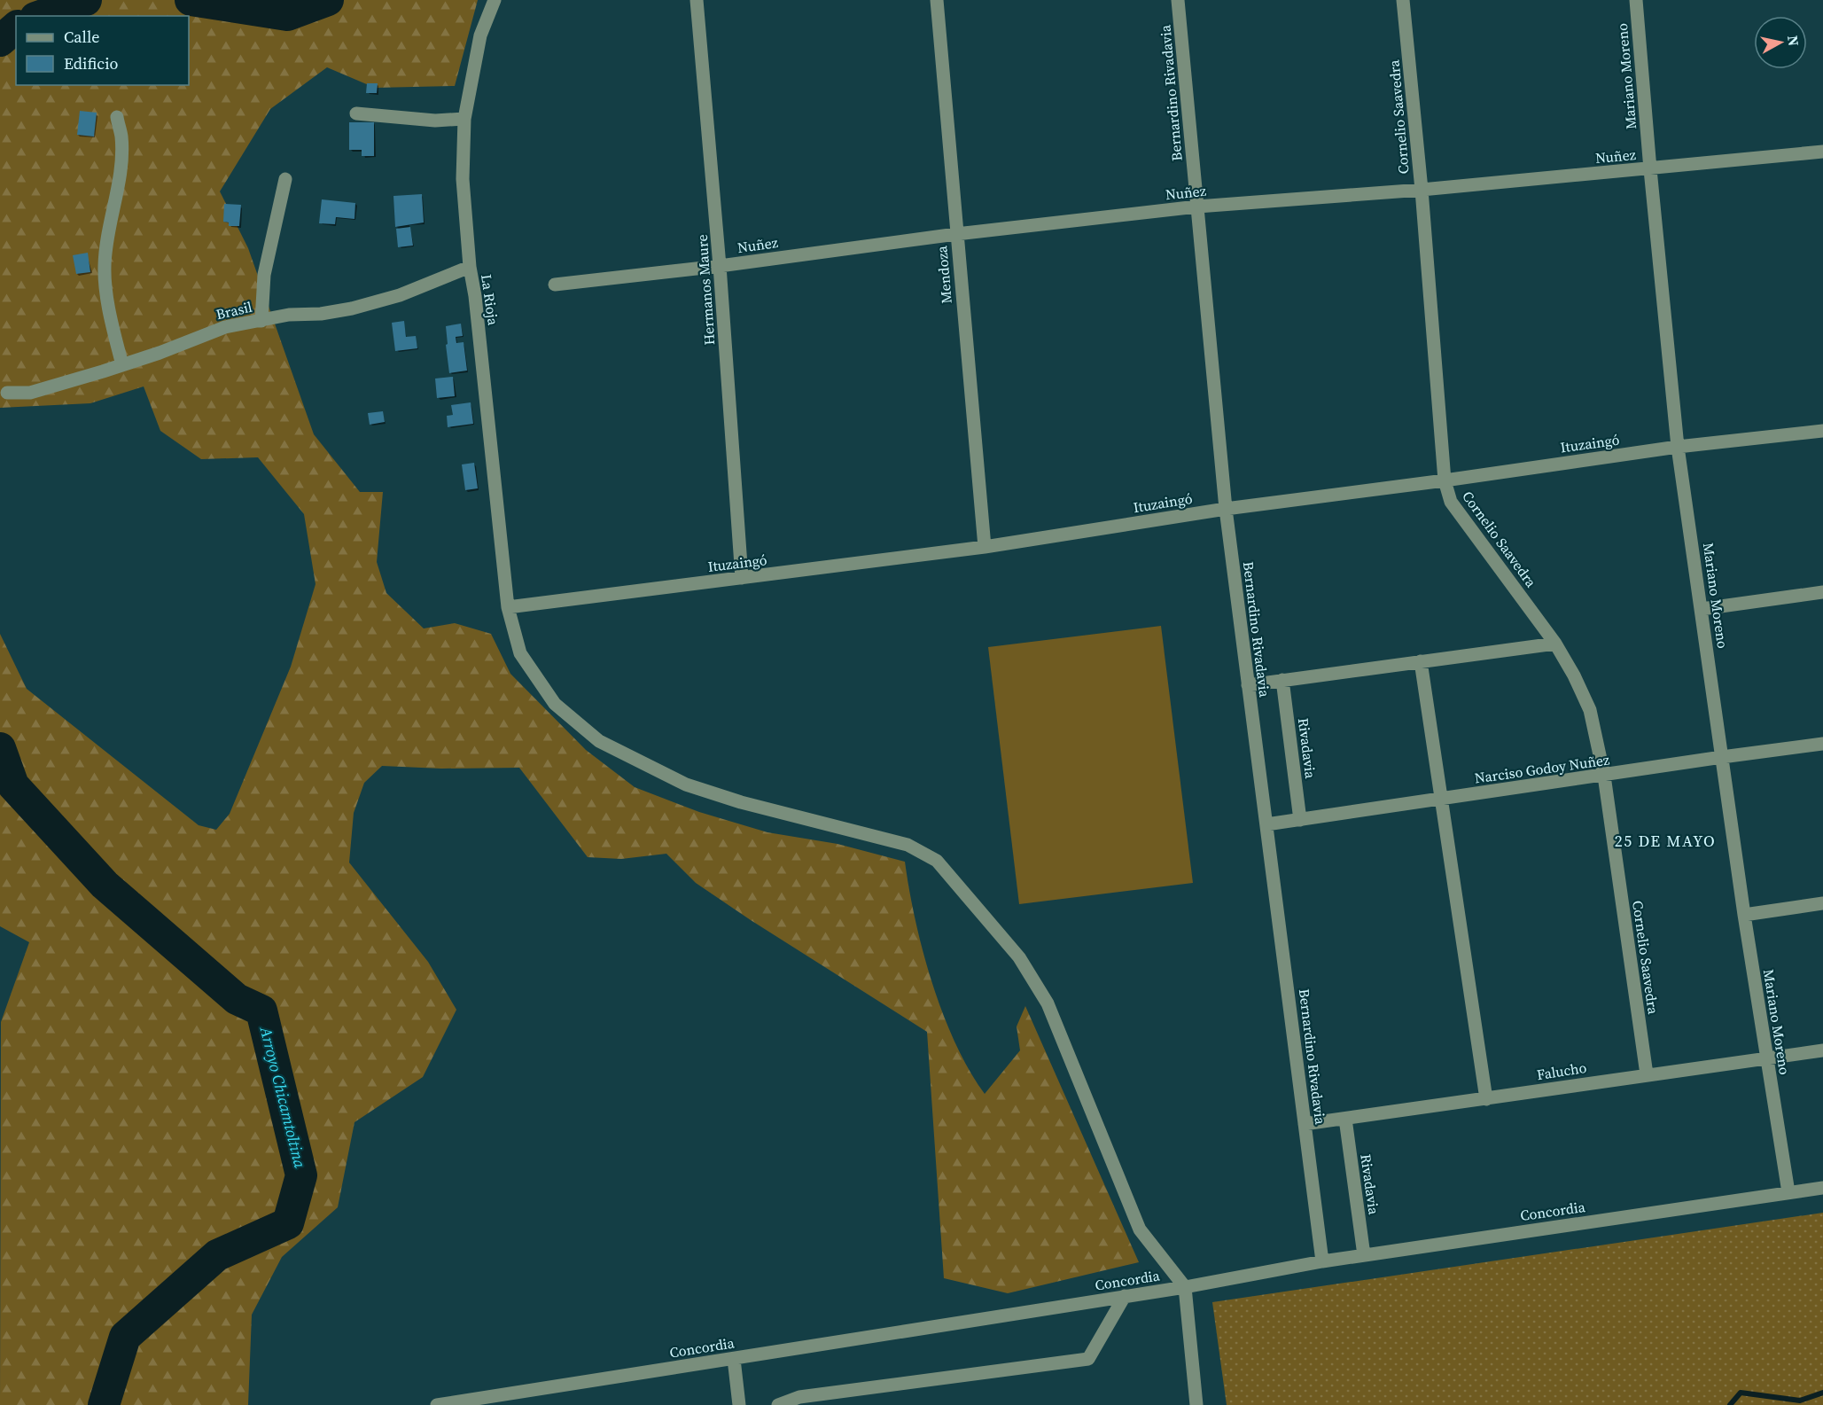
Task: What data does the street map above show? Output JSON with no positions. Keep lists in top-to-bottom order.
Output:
{
  "streets": {
    "street": [
      "Mariano Moreno",
      "Bernardino Rivadavia",
      "Cornelio Saavedra",
      "Nuñez",
      "Mendoza",
      "Hermanos Maure",
      "La Rioja",
      "Brasil",
      "Ituzaingó",
      "Rivadavia",
      "Narciso Godoy Nuñez",
      "Falucho",
      "Concordia"
    ]
  },
  "crossings": [
    ["Mariano Moreno", "Nuñez"],
    ["Mariano Moreno", "Ituzaingó"],
    ["Mariano Moreno", "Narciso Godoy Nuñez"],
    ["Mariano Moreno", "Falucho"],
    ["Mariano Moreno", "Concordia"],
    ["Bernardino Rivadavia", "Nuñez"],
    ["Bernardino Rivadavia", "Ituzaingó"],
    ["Bernardino Rivadavia", "Narciso Godoy Nuñez"],
    ["Bernardino Rivadavia", "Falucho"],
    ["Bernardino Rivadavia", "Concordia"],
    ["Cornelio Saavedra", "Nuñez"],
    ["Cornelio Saavedra", "Ituzaingó"],
    ["Cornelio Saavedra", "Narciso Godoy Nuñez"],
    ["Cornelio Saavedra", "Falucho"],
    ["Nuñez", "Mendoza"],
    ["Nuñez", "Hermanos Maure"],
    ["Mendoza", "Ituzaingó"],
    ["Hermanos Maure", "Ituzaingó"],
    ["La Rioja", "Brasil"],
    ["La Rioja", "Ituzaingó"],
    ["La Rioja", "Concordia"],
    ["Rivadavia", "Narciso Godoy Nuñez"],
    ["Rivadavia", "Falucho"],
    ["Rivadavia", "Concordia"]
  ],
  "districts": ["25 DE MAYO"],
  "water": ["Arroyo Chicamtoltina"],
  "legend": ["Calle", "Edificio"],
  "north": "right"
}
